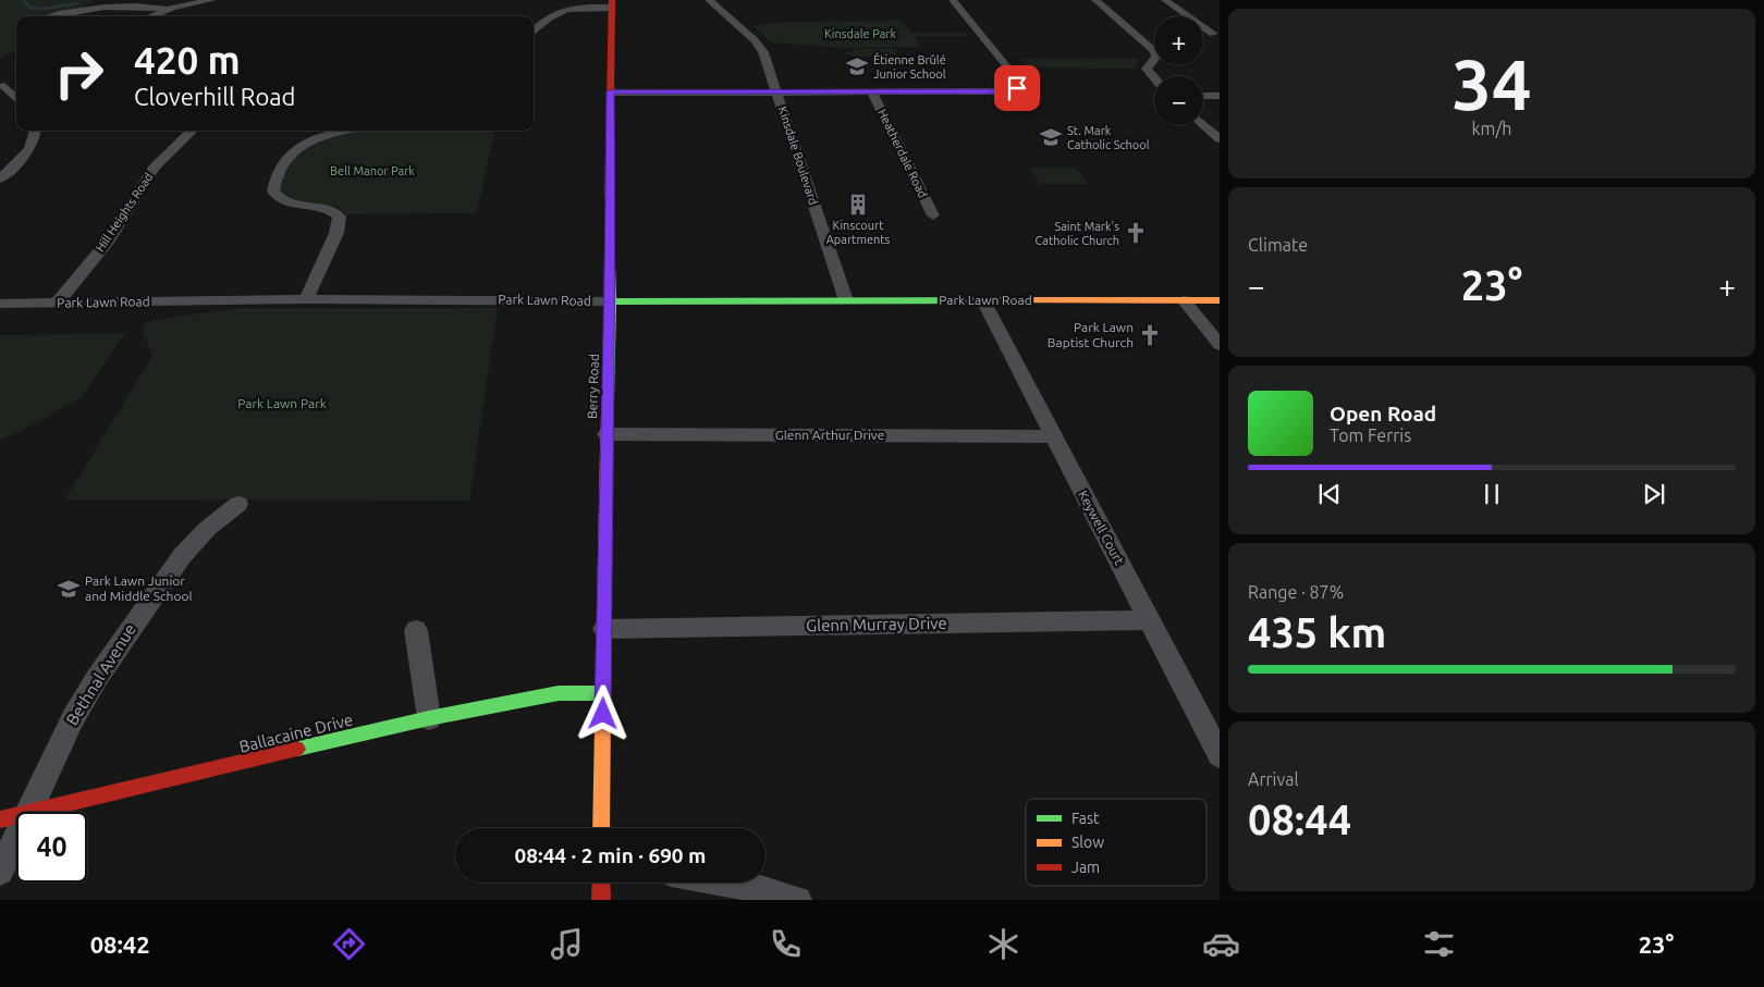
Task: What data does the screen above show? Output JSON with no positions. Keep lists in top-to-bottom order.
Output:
{
  "streets": {
    "street": [
      "Heatherdale Road",
      "Kinsdale Boulevard",
      "Hill Heights Road",
      "Park Lawn Road",
      "Berry Road",
      "Glenn Arthur Drive",
      "Keywell Court",
      "Glenn Murray Drive",
      "Bethnal Avenue",
      "Ballacaine Drive"
    ]
  },
  "crossings": [
    ["Kinsdale Boulevard", "Park Lawn Road"],
    ["Hill Heights Road", "Park Lawn Road"],
    ["Park Lawn Road", "Berry Road"],
    ["Park Lawn Road", "Keywell Court"],
    ["Berry Road", "Glenn Arthur Drive"],
    ["Berry Road", "Glenn Murray Drive"],
    ["Berry Road", "Ballacaine Drive"],
    ["Glenn Arthur Drive", "Keywell Court"],
    ["Keywell Court", "Glenn Murray Drive"]
  ],
  "parks": ["Kinsdale Park", "Bell Manor Park", "Park Lawn Park"],
  "places": {
    "school or university": ["Étienne Brûlé Junior School", "St. Mark Catholic School", "Park Lawn Junior and Middle School"],
    "building": ["Kinscourt Apartments"],
    "church": ["Saint Mark's Catholic Church", "Park Lawn Baptist Church"]
  },
  "legend": ["Fast", "Slow", "Jam"],
  "page": {
    "tile": [
      ["34", "km/h"],
      "Climate",
      ["Range · 87%", "435 km"],
      ["Arrival", "08:44"]
    ],
    "map_buttons": ["+", "−"],
    "turn": ["420 m", "Cloverhill Road"],
    "heat": ["−", "23°", "+"],
    "song": ["Open Road", "Tom Ferris"],
    "limit": "40",
    "trip": "08:44 · 2 min · 690 m",
    "tabs": ["08:42", "23°"]
  }
}
